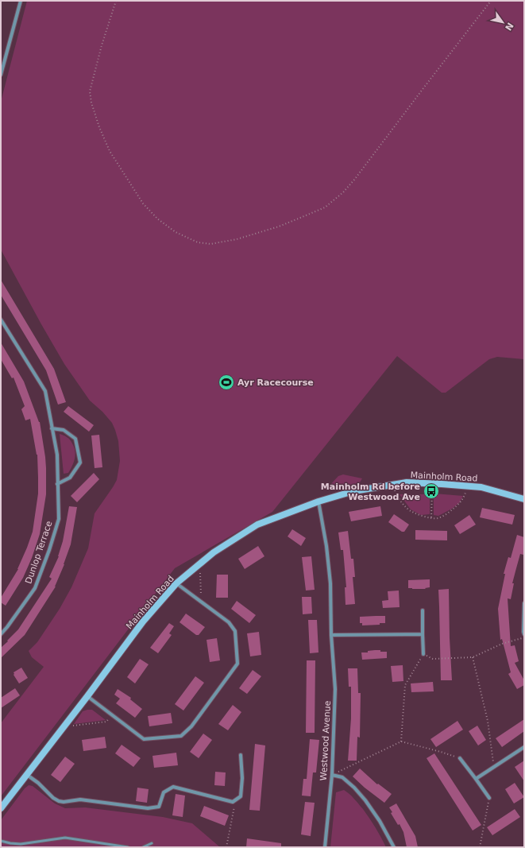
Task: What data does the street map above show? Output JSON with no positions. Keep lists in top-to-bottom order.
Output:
{
  "streets": {
    "street": ["Mainholm Road", "Dunlop Terrace", "Westwood Avenue"]
  },
  "crossings": [
    ["Mainholm Road", "Westwood Avenue"]
  ],
  "places": {
    "sports": ["Ayr Racecourse"],
    "bus stop": ["Mainholm Rd before Westwood Ave"]
  },
  "north": "bottom right"
}
